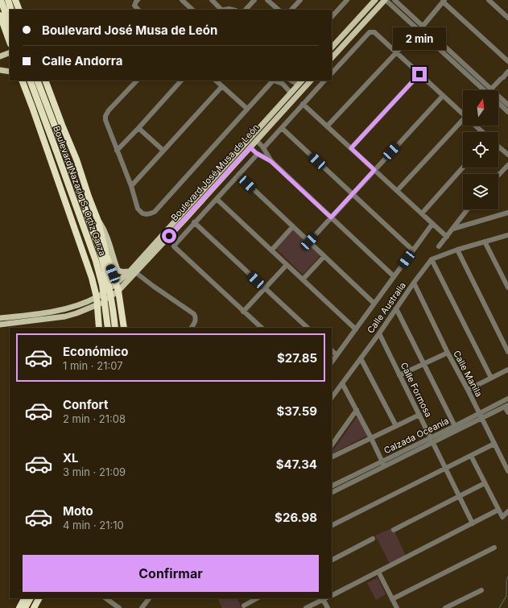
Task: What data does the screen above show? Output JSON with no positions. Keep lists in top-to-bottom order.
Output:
{
  "streets": {
    "highway": ["Boulevard Nazario S. Ortiz Garza"],
    "main road": ["Boulevard José Musa de León"],
    "street": [
      "Calle Australia",
      "Calle Manila",
      "Calle Formosa",
      "Calzada Oceanía"
    ]
  },
  "crossings": [
    ["Calle Australia", "Calle Manila"],
    ["Calle Australia", "Calle Formosa"],
    ["Calle Manila", "Calzada Oceanía"],
    ["Calle Formosa", "Calzada Oceanía"]
  ],
  "north": "top",
  "page": {
    "banner": ["Boulevard José Musa de León", "Calle Andorra"],
    "bubble": "2 min",
    "list": [
      {
        "name": "Económico",
        "note": "1 min · 21:07",
        "value": "$27.85"
      },
      {
        "name": "Confort",
        "note": "2 min · 21:08",
        "value": "$37.59"
      },
      {
        "name": "XL",
        "note": "3 min · 21:09",
        "value": "$47.34"
      },
      {
        "name": "Moto",
        "note": "4 min · 21:10",
        "value": "$26.98"
      }
    ],
    "buttons": "Confirmar"
  }
}
